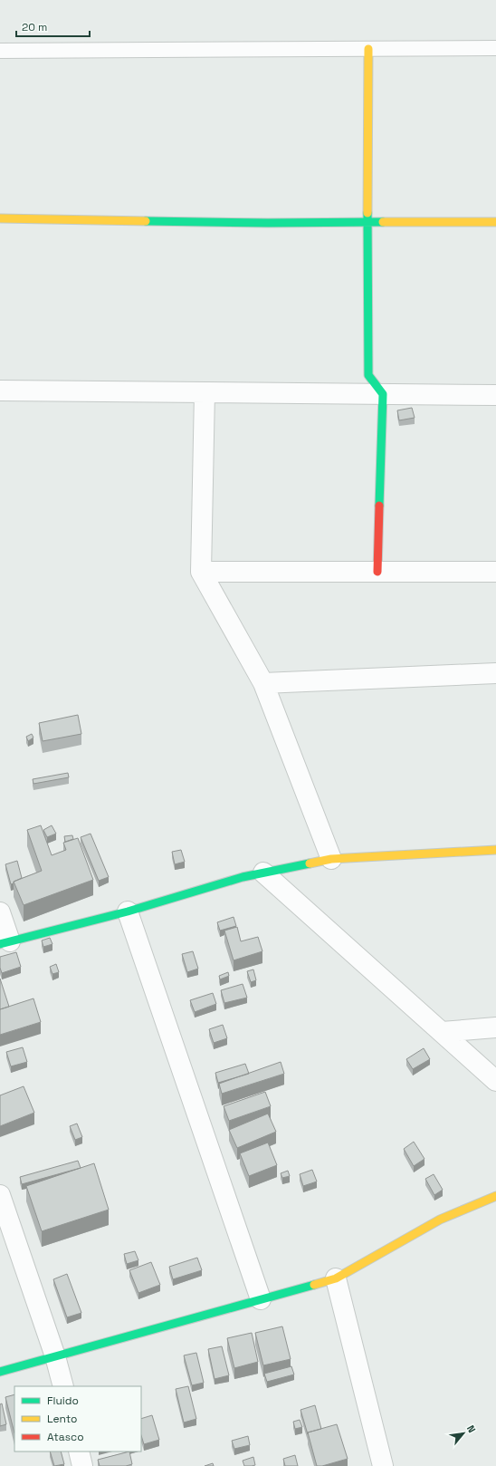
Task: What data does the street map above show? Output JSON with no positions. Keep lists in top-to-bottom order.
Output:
{
  "legend": ["Fluido", "Lento", "Atasco"],
  "scale_bar": "20 m",
  "north": "top right"
}
